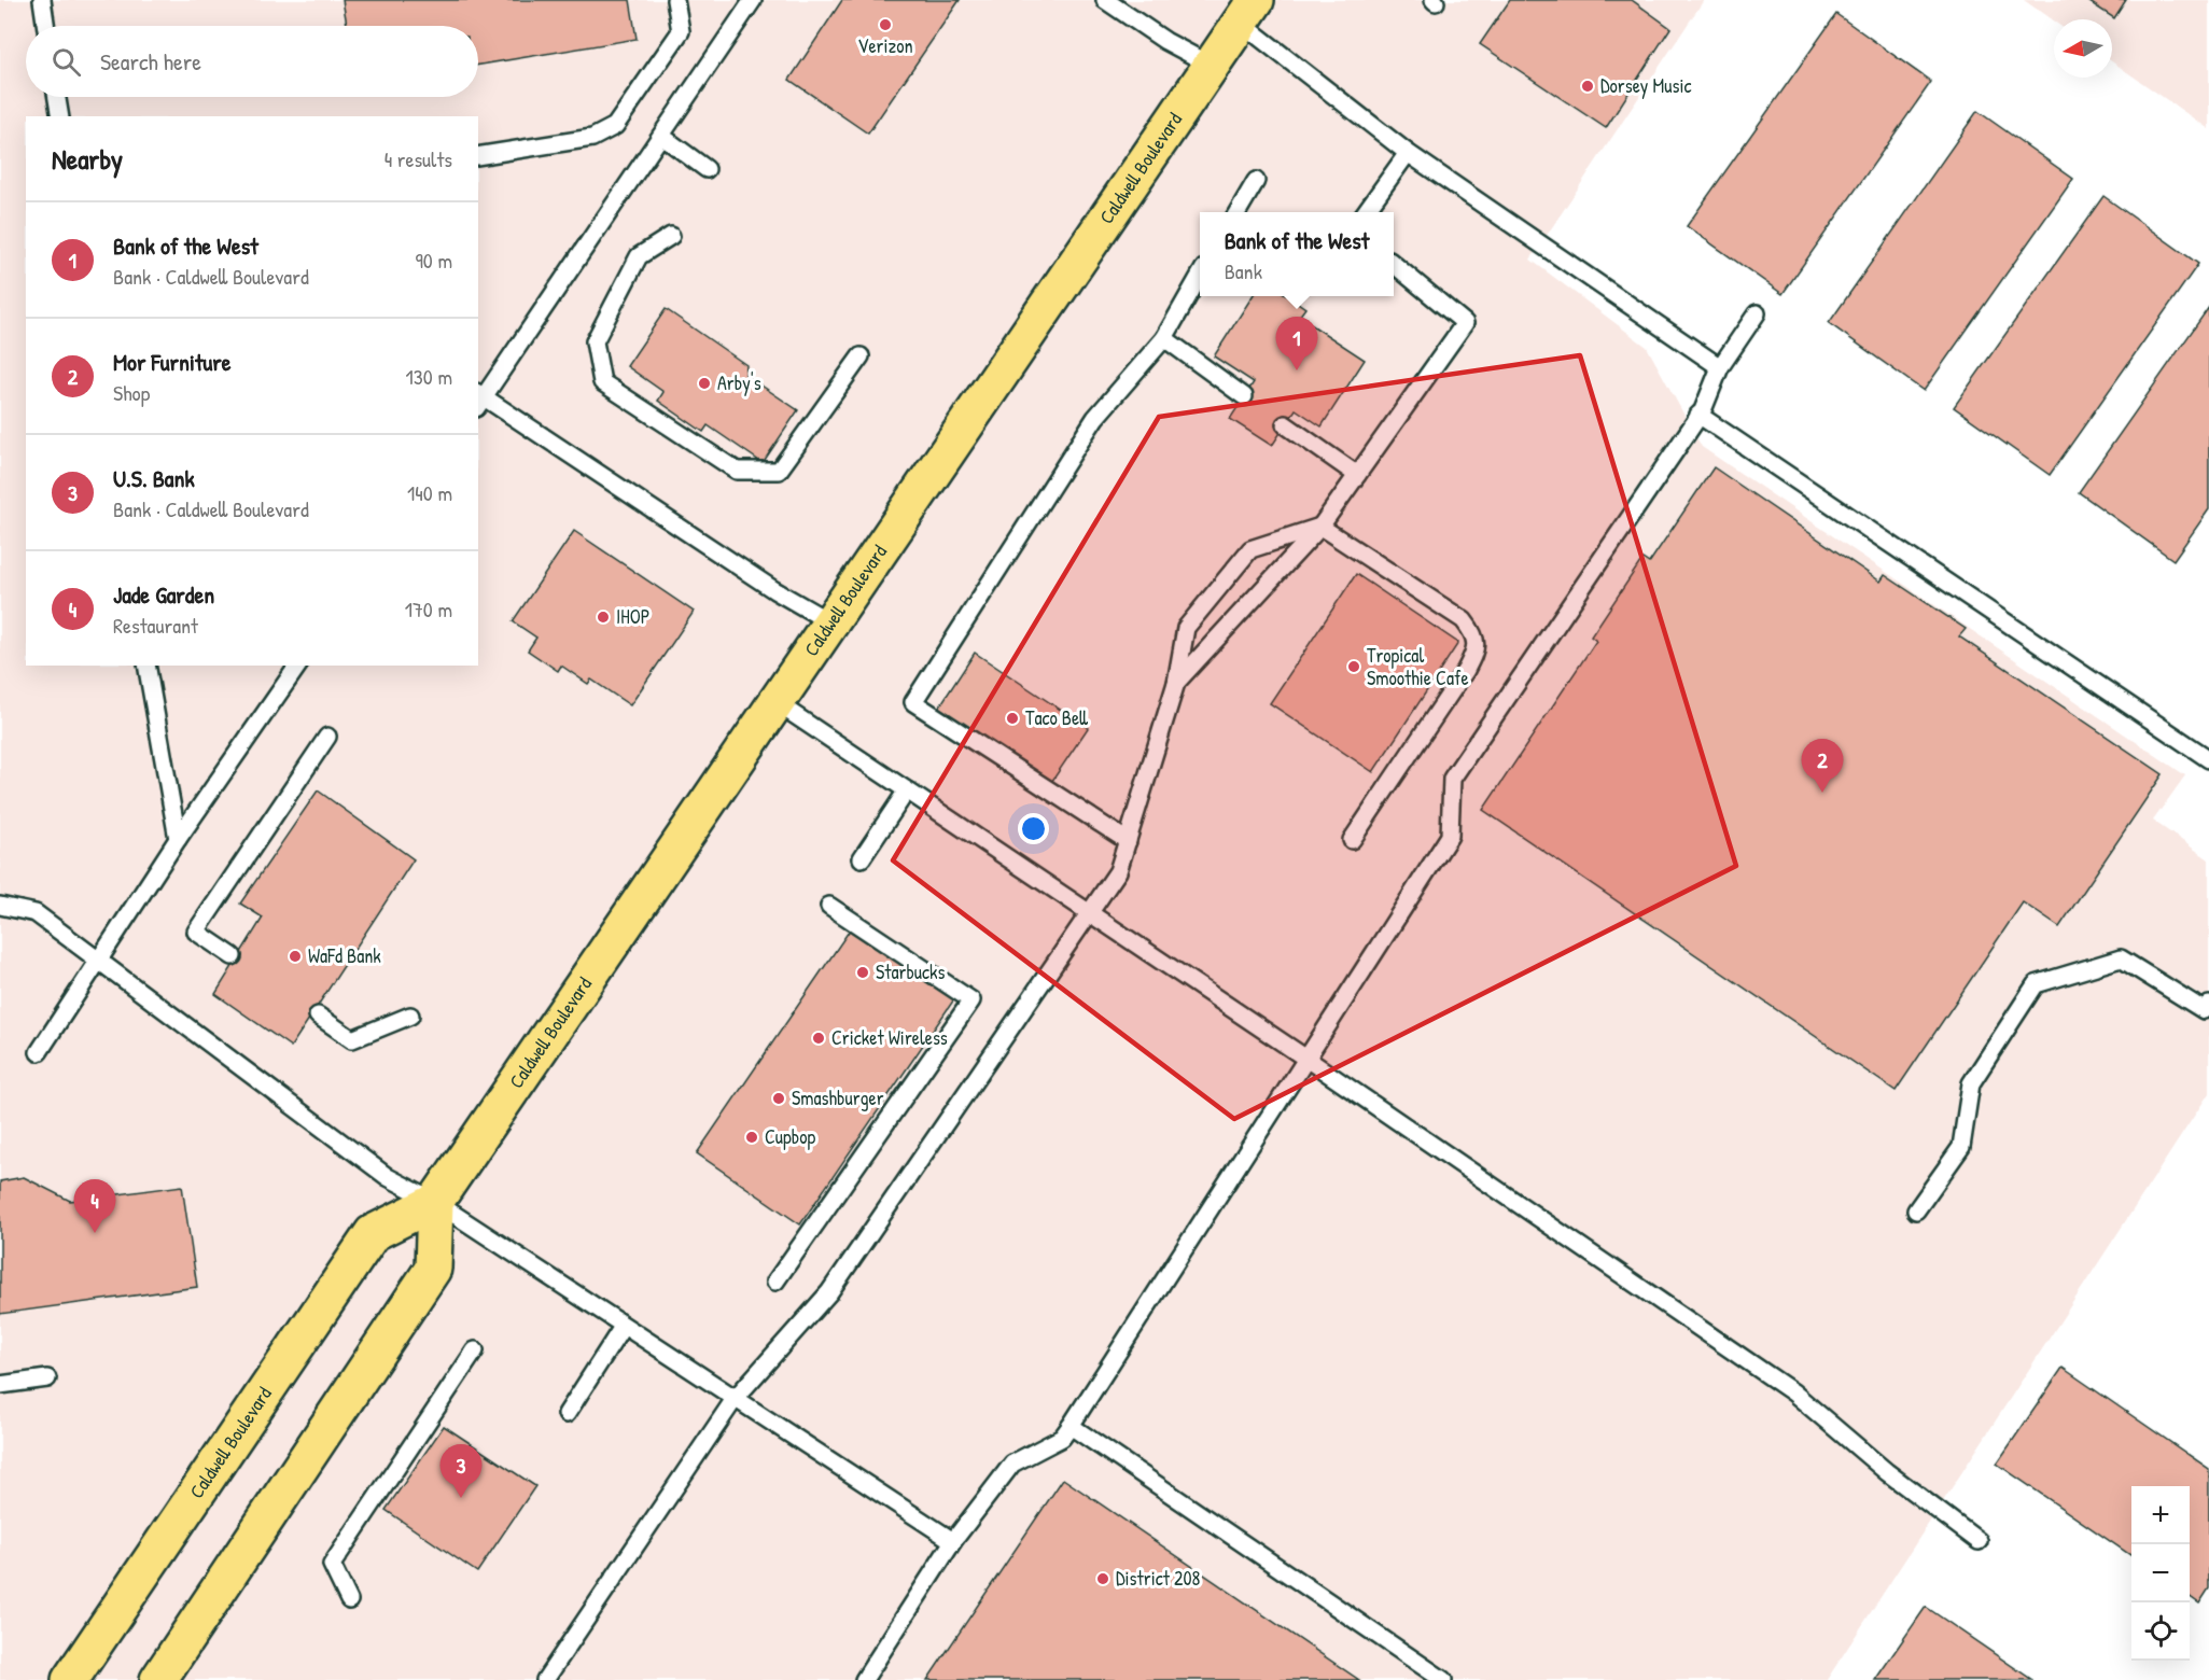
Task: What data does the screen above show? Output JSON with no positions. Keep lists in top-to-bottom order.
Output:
{
  "streets": {
    "main road": ["Caldwell Boulevard"]
  },
  "places": [
    "Verizon",
    "Dorsey Music",
    "Arby's",
    "IHOP",
    "Tropical Smoothie Cafe",
    "Taco Bell",
    "WaFd Bank",
    "Starbucks",
    "Cricket Wireless",
    "Smashburger",
    "Cupbop",
    "District 208"
  ],
  "north": "left",
  "page": {
    "search": "Search here",
    "heading": ["Nearby", "4 results"],
    "list": [
      {
        "mark": "1",
        "name": "Bank of the West",
        "note": "Bank · Caldwell Boulevard",
        "value": "90 m"
      },
      {
        "mark": "2",
        "name": "Mor Furniture",
        "note": "Shop",
        "value": "130 m"
      },
      {
        "mark": "3",
        "name": "U.S. Bank",
        "note": "Bank · Caldwell Boulevard",
        "value": "140 m"
      },
      {
        "mark": "4",
        "name": "Jade Garden",
        "note": "Restaurant",
        "value": "170 m"
      }
    ],
    "popup": ["Bank of the West", "Bank"],
    "pins": [
      "1",
      "2",
      "4",
      "3"
    ],
    "map_buttons": ["+", "−"]
  }
}
